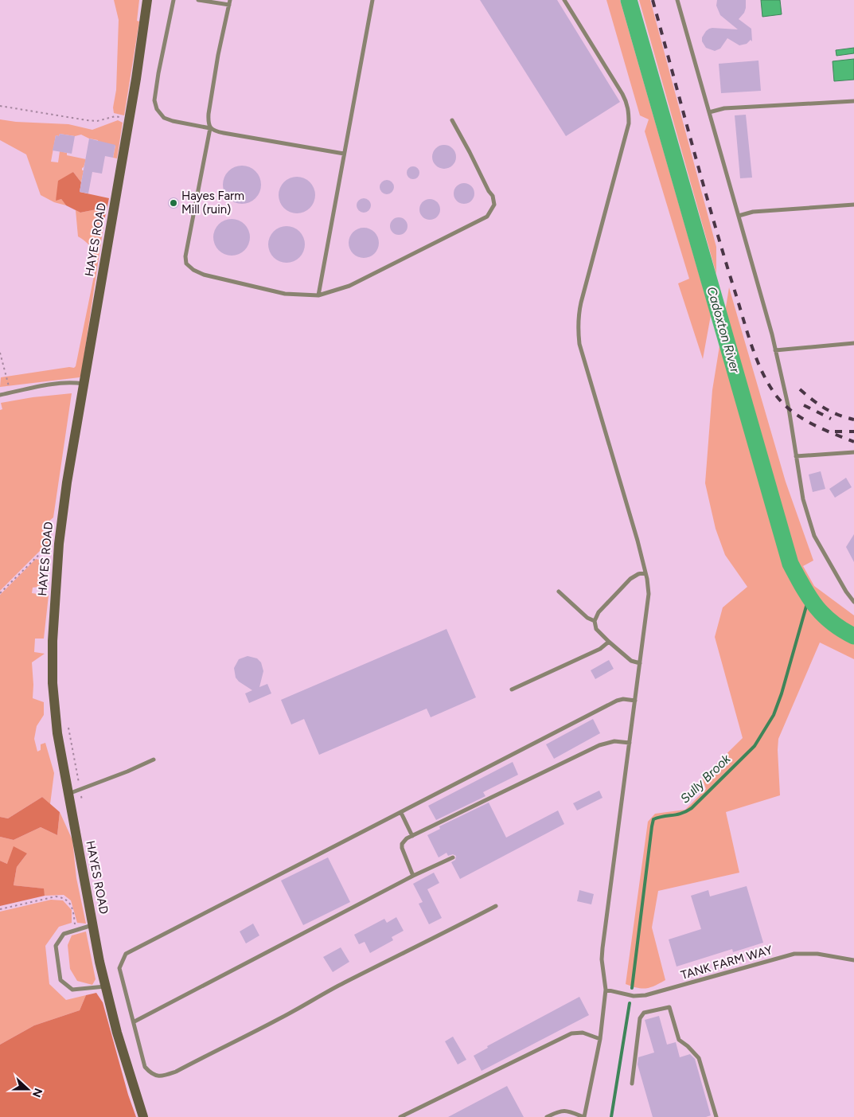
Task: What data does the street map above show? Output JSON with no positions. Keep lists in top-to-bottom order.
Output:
{
  "streets": {
    "street": ["HAYES ROAD"],
    "lane": ["TANK FARM WAY"]
  },
  "water": ["Cadoxton River", "Sully Brook"],
  "places": ["Hayes Farm Mill (ruin)"],
  "north": "right"
}
